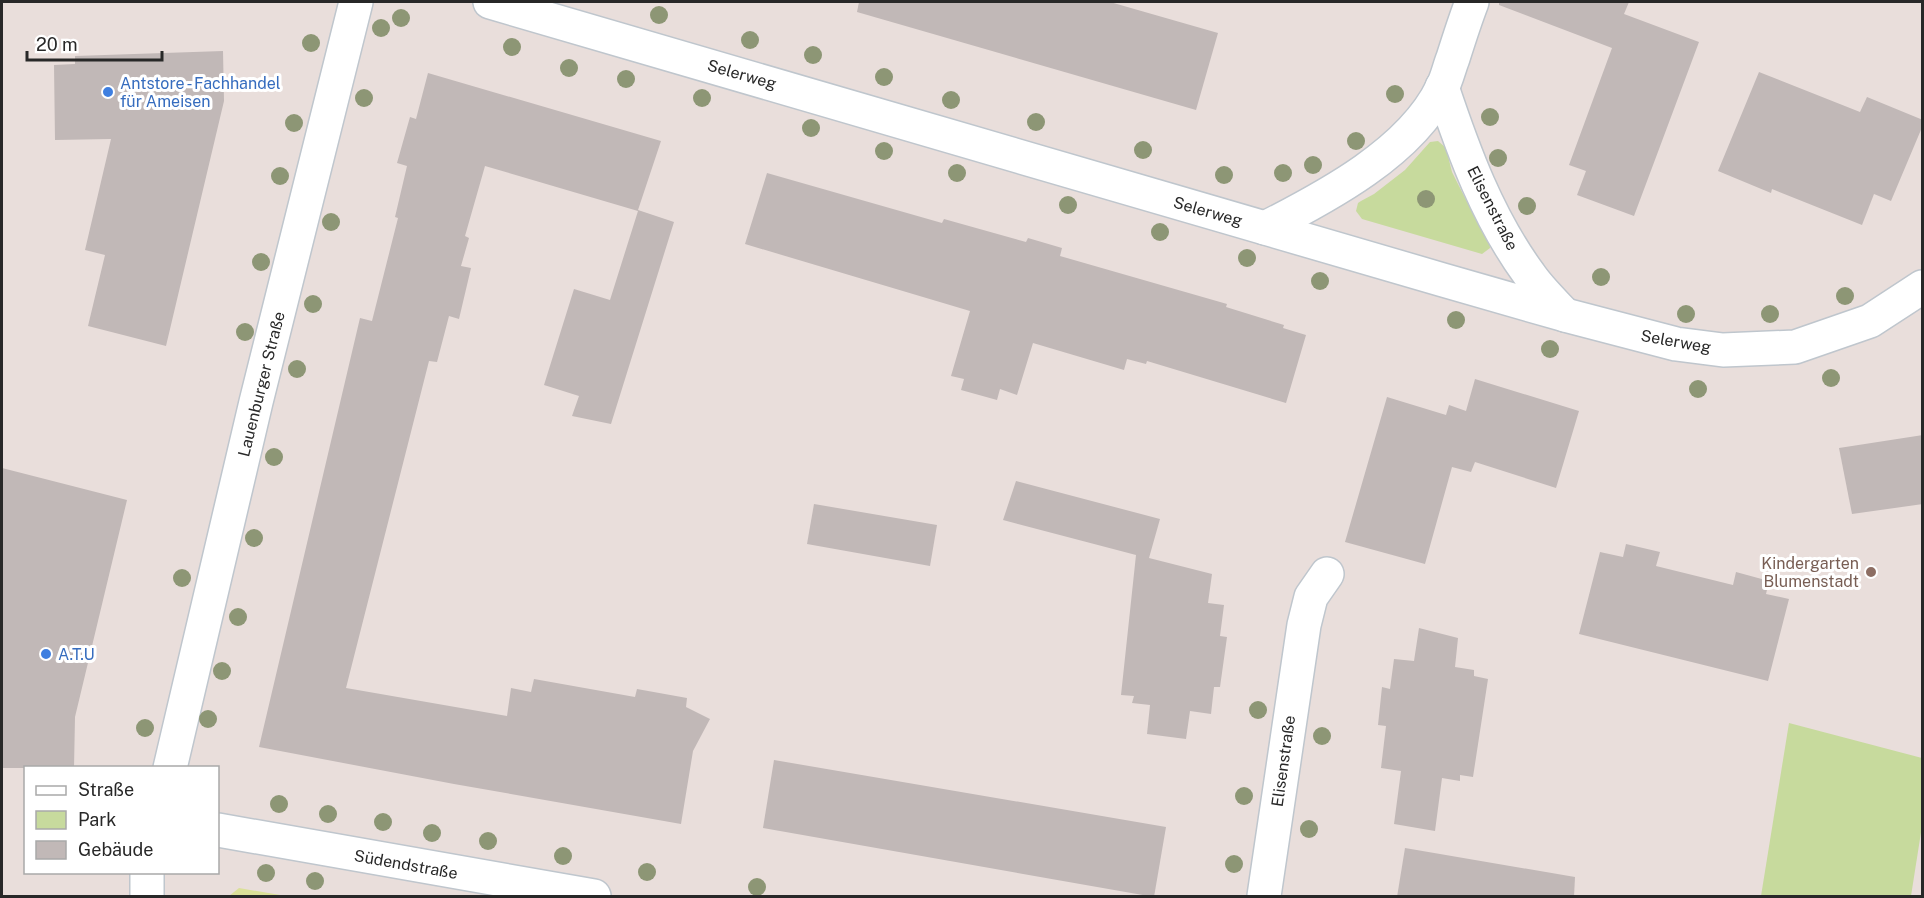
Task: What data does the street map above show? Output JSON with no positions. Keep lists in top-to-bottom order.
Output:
{
  "streets": {
    "street": [
      "Selerweg",
      "Elisenstraße",
      "Lauenburger Straße",
      "Südendstraße"
    ]
  },
  "crossings": [
    ["Selerweg", "Elisenstraße"]
  ],
  "places": ["Antstore - Fachhandel für Ameisen", "Kindergarten Blumenstadt", "A.T.U"],
  "legend": ["Straße", "Park", "Gebäude"],
  "scale_bar": "20 m"
}
